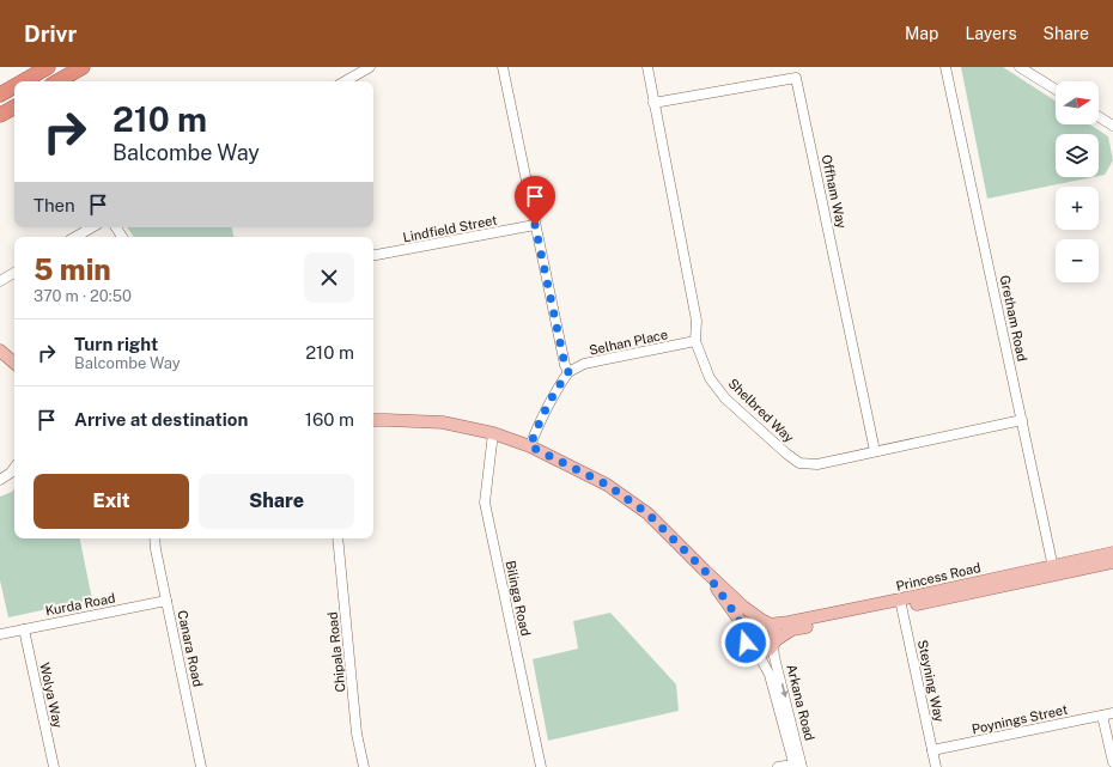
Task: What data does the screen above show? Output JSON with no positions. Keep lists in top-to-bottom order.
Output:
{
  "streets": {
    "main road": ["Princess Road"],
    "street": [
      "Offham Way",
      "Lindfield Street",
      "Gretham Road",
      "Selhan Place",
      "Shelbred Way",
      "Bilinga Road",
      "Kurda Road",
      "Canara Road",
      "Chipala Road",
      "Steyning Way",
      "Wolya Way",
      "Arkana Road",
      "Poynings Street"
    ]
  },
  "crossings": [
    ["Offham Way", "Shelbred Way"],
    ["Gretham Road", "Shelbred Way"],
    ["Gretham Road", "Princess Road"],
    ["Selhan Place", "Shelbred Way"],
    ["Princess Road", "Steyning Way"],
    ["Princess Road", "Arkana Road"],
    ["Kurda Road", "Canara Road"],
    ["Kurda Road", "Wolya Way"],
    ["Steyning Way", "Poynings Street"]
  ],
  "north": "right",
  "page": {
    "header": "Drivr",
    "nav": ["Map", "Layers", "Share"],
    "map_buttons": ["+", "−"],
    "turn": ["210 m", "Balcombe Way"],
    "then": "Then",
    "heading": ["5 min", "370 m · 20:50"],
    "list": [
      {
        "name": "Turn right",
        "note": "Balcombe Way",
        "value": "210 m"
      },
      {
        "name": "Arrive at destination",
        "value": "160 m"
      }
    ],
    "buttons": ["Exit", "Share"]
  }
}
